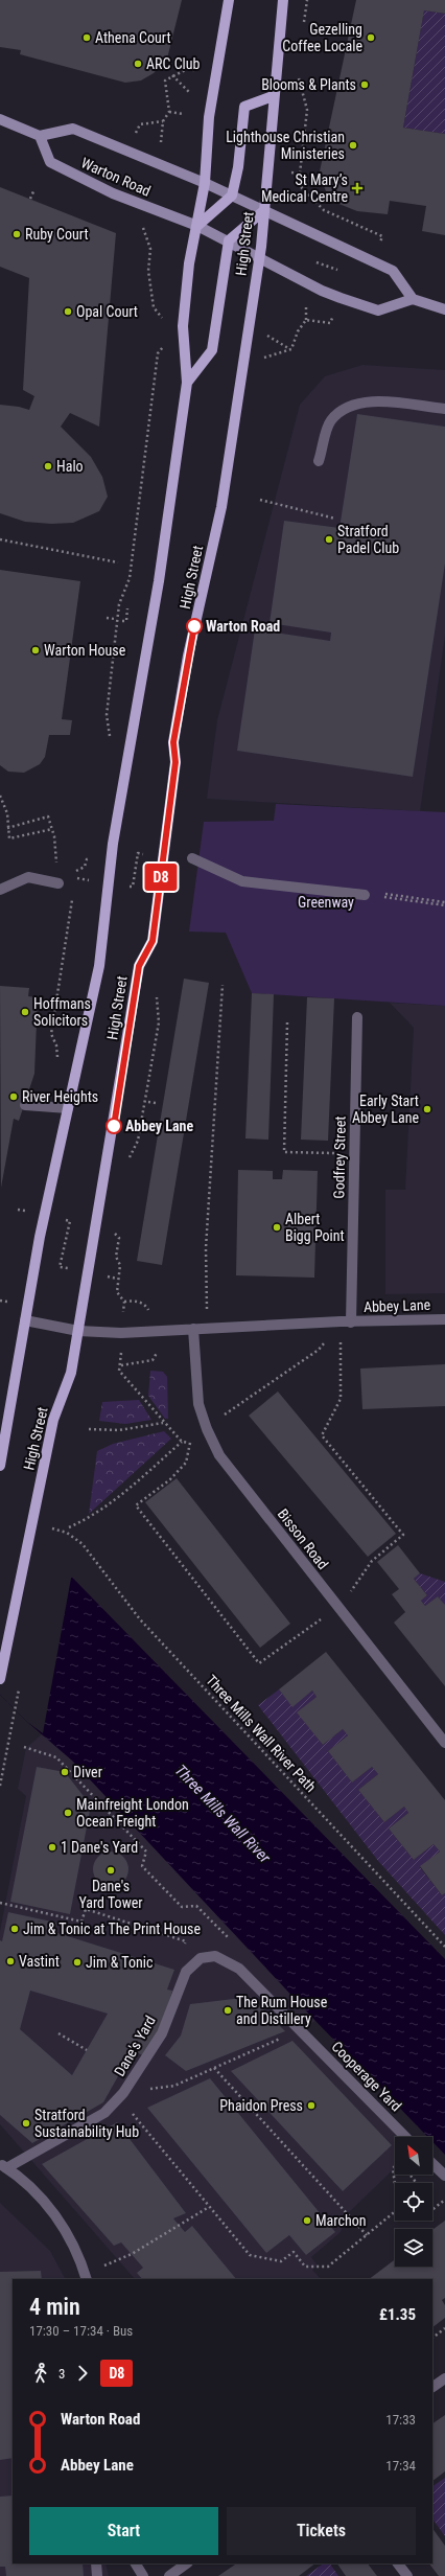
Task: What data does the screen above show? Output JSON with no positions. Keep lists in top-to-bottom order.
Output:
{
  "streets": {
    "main road": ["High Street"],
    "street": [
      "Warton Road",
      "Godfrey Street",
      "Abbey Lane",
      "Bisson Road",
      "Dane's Yard",
      "Cooperage Yard"
    ],
    "path": ["Three Mills Wall River Path"]
  },
  "crossings": [
    ["Warton Road", "High Street"],
    ["High Street", "Abbey Lane"],
    ["Godfrey Street", "Abbey Lane"],
    ["Abbey Lane", "Bisson Road"]
  ],
  "water": ["Three Mills Wall River"],
  "parks": ["Greenway"],
  "places": {
    "other": [
      "Athena Court",
      "Gezelling Coffee Locale",
      "ARC Club",
      "Blooms & Plants",
      "Lighthouse Christian Ministeries",
      "Ruby Court",
      "Opal Court",
      "Halo",
      "Stratford Padel Club",
      "Warton Road",
      "Warton House",
      "Hoffmans Solicitors",
      "River Heights",
      "Early Start Abbey Lane",
      "Abbey Lane",
      "Albert Bigg Point",
      "Diver",
      "Mainfreight London Ocean Freight",
      "1 Dane's Yard",
      "Dane's Yard Tower",
      "Jim & Tonic at The Print House",
      "Vastint",
      "Jim & Tonic",
      "The Rum House and Distillery",
      "Phaidon Press",
      "Stratford Sustainability Hub",
      "Marchon"
    ],
    "health": ["St Mary’s Medical Centre"]
  },
  "lines": ["bus line D8"],
  "north": "top left",
  "page": {
    "on_map": "D8",
    "heading": ["4 min", "17:30 – 17:34 · Bus", "£1.35"],
    "legs": ["3", "D8"],
    "list": [
      {
        "name": "Warton Road",
        "value": "17:33"
      },
      {
        "name": "Abbey Lane",
        "value": "17:34"
      }
    ],
    "buttons": ["Start", "Tickets"]
  }
}
